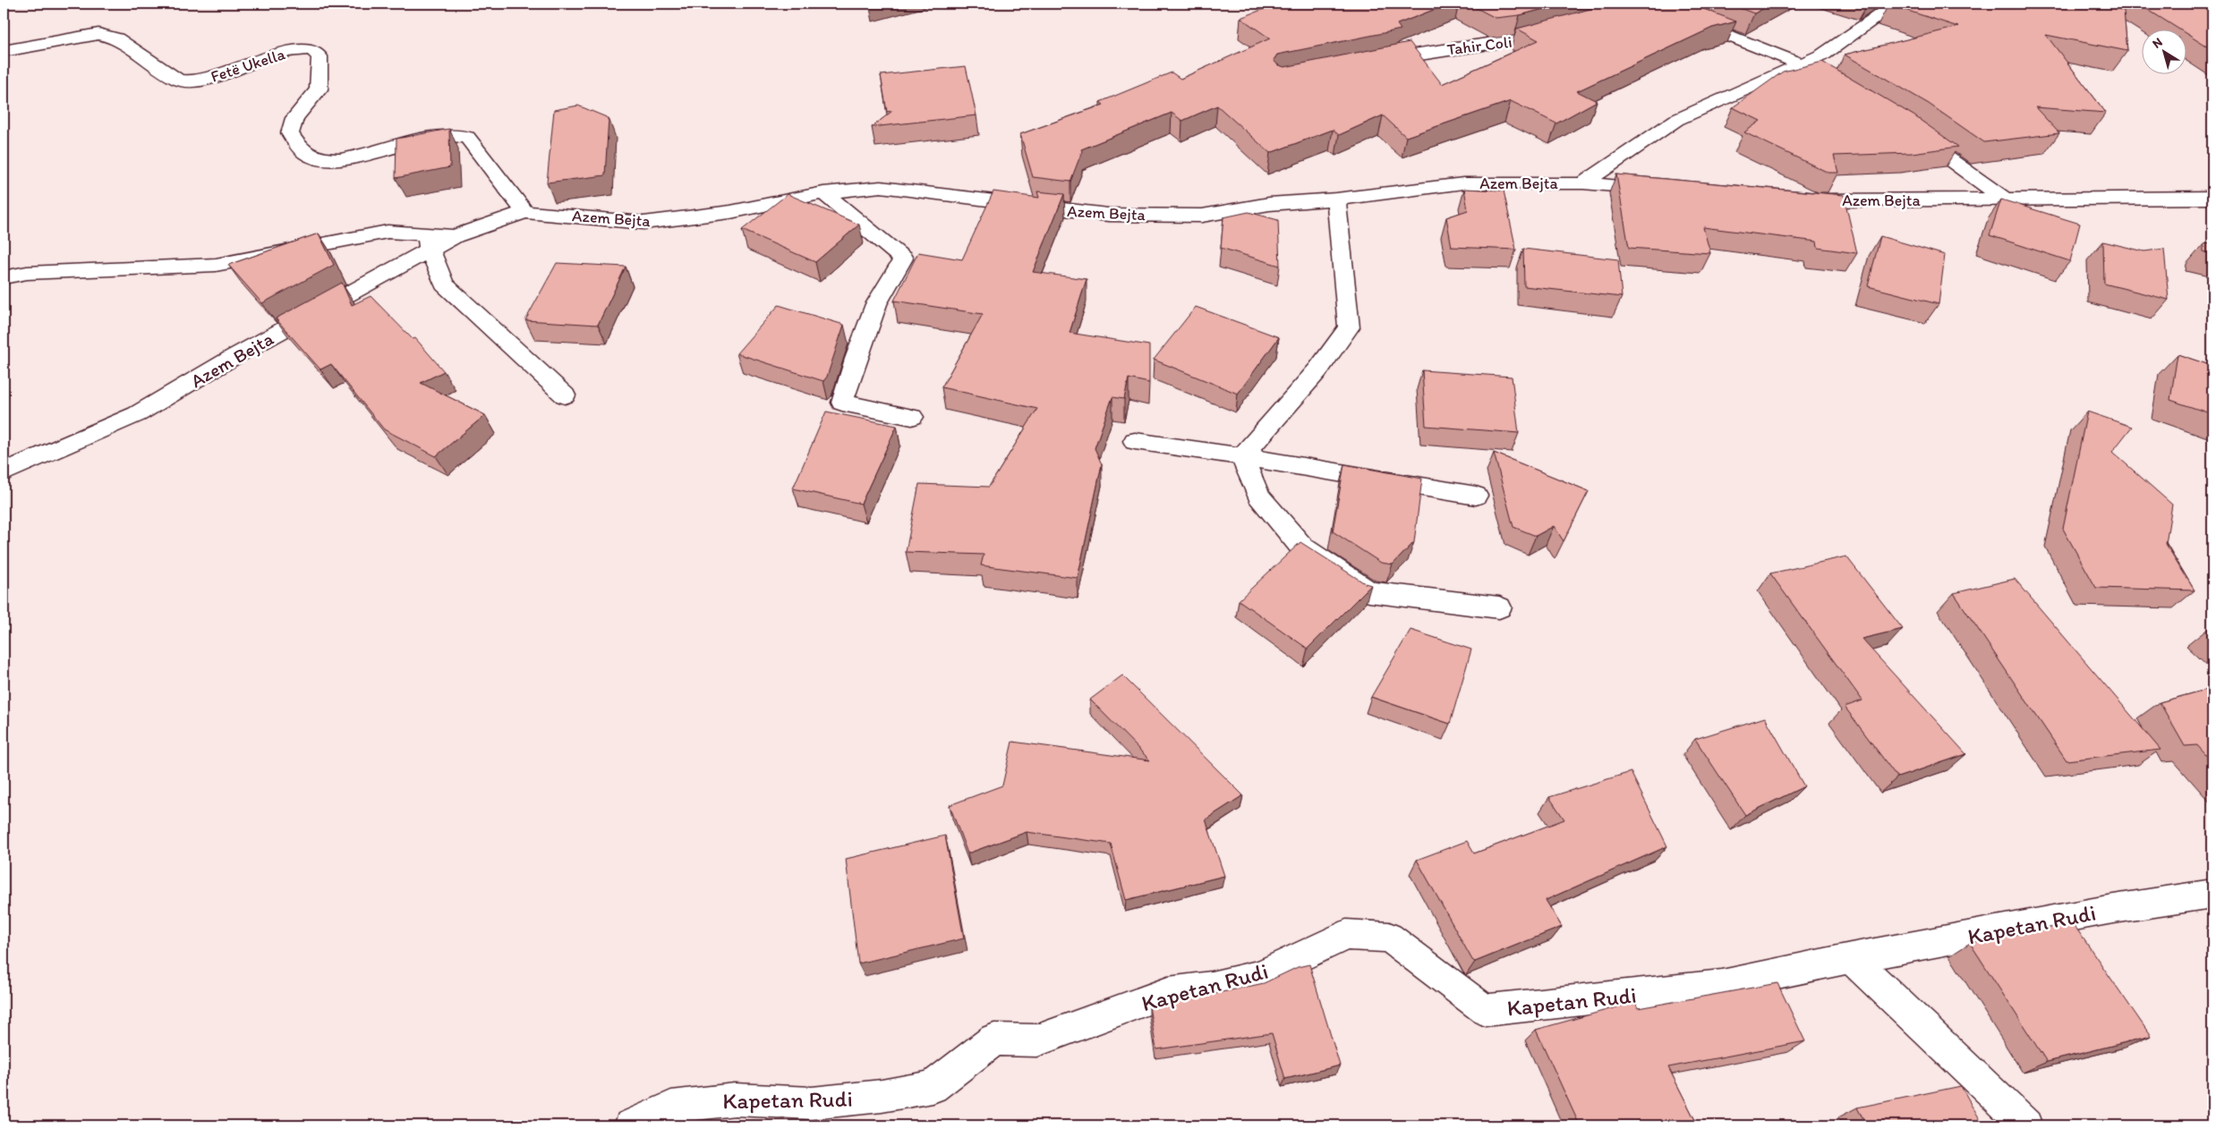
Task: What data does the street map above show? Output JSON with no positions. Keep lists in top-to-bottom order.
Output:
{
  "streets": {
    "street": [
      "Tahir Coli",
      "Fetë Ukella",
      "Azem Bejta",
      "Kapetan Rudi"
    ]
  },
  "crossings": [
    ["Fetë Ukella", "Azem Bejta"]
  ],
  "north": "top left"
}
